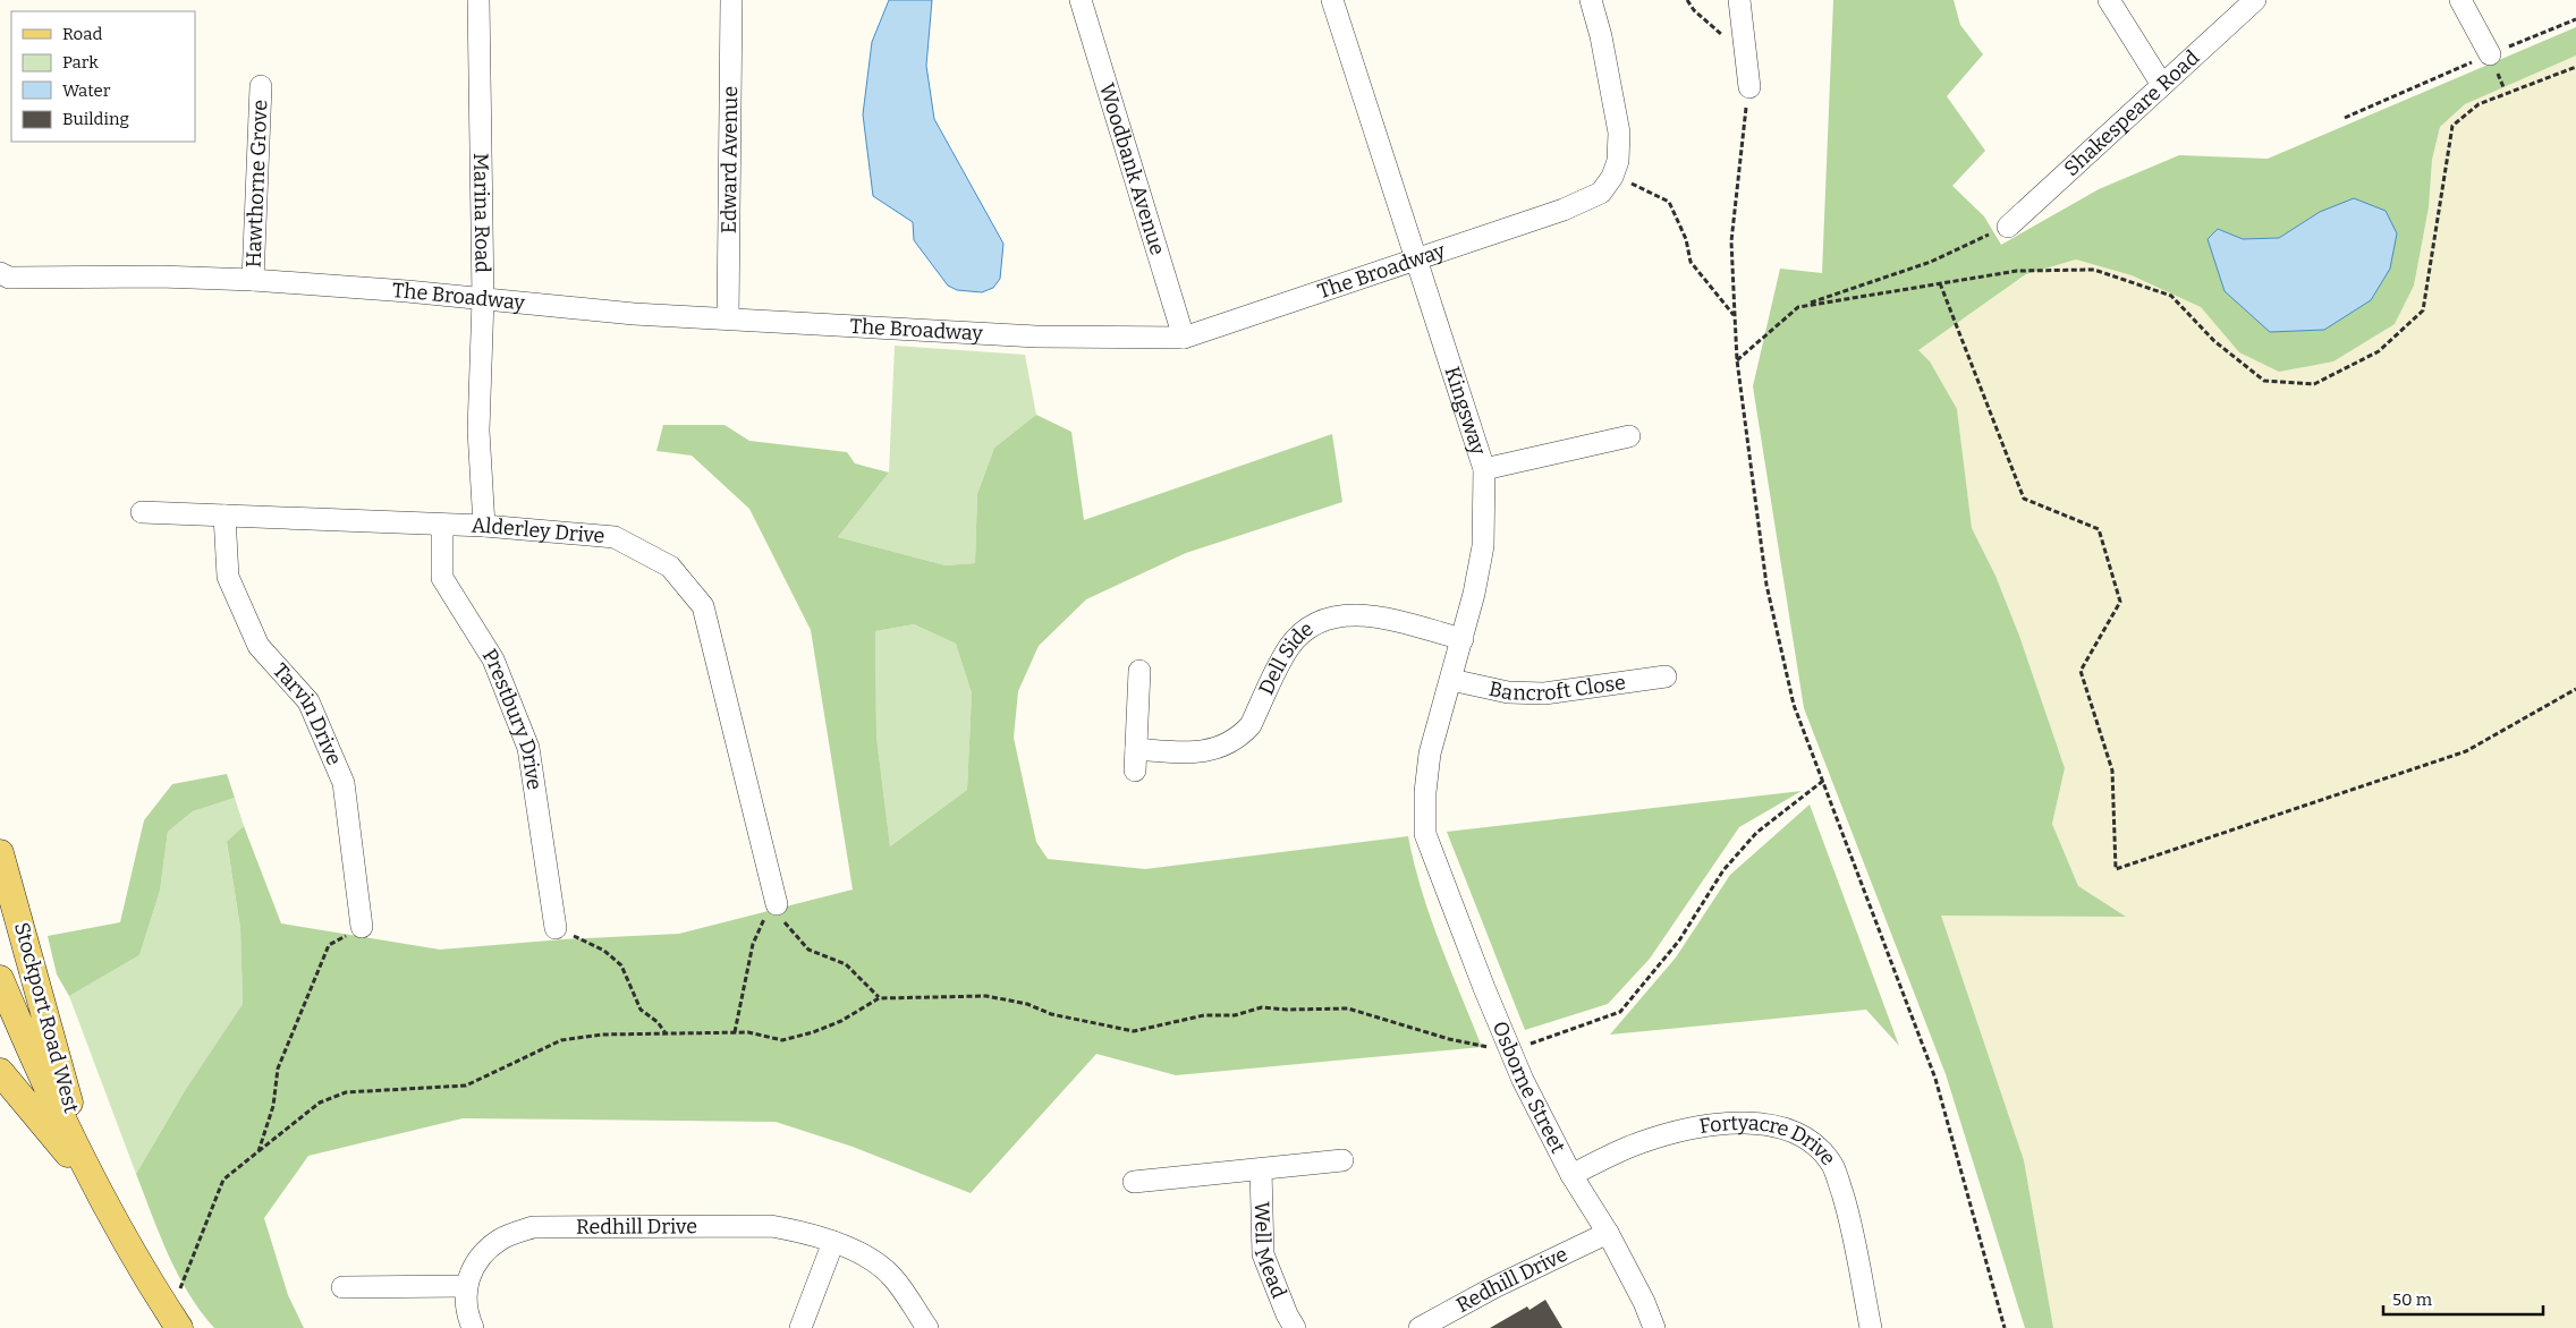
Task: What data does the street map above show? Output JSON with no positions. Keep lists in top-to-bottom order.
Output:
{
  "streets": {
    "main road": ["Stockport Road West"],
    "street": [
      "Shakespeare Road",
      "Edward Avenue",
      "Woodbank Avenue",
      "Hawthorne Grove",
      "Marina Road",
      "The Broadway",
      "Kingsway",
      "Alderley Drive",
      "Dell Side",
      "Bancroft Close",
      "Tarvin Drive",
      "Prestbury Drive",
      "Osborne Street",
      "Fortyacre Drive",
      "Redhill Drive",
      "Well Mead"
    ]
  },
  "crossings": [
    ["Edward Avenue", "The Broadway"],
    ["Woodbank Avenue", "The Broadway"],
    ["Hawthorne Grove", "The Broadway"],
    ["Marina Road", "The Broadway"],
    ["Marina Road", "Alderley Drive"],
    ["The Broadway", "Kingsway"],
    ["Kingsway", "Dell Side"],
    ["Kingsway", "Bancroft Close"],
    ["Kingsway", "Osborne Street"],
    ["Alderley Drive", "Tarvin Drive"],
    ["Alderley Drive", "Prestbury Drive"],
    ["Osborne Street", "Fortyacre Drive"],
    ["Osborne Street", "Redhill Drive"]
  ],
  "legend": [
    "Road",
    "Park",
    "Water",
    "Building"
  ],
  "scale_bar": "50 m"
}
